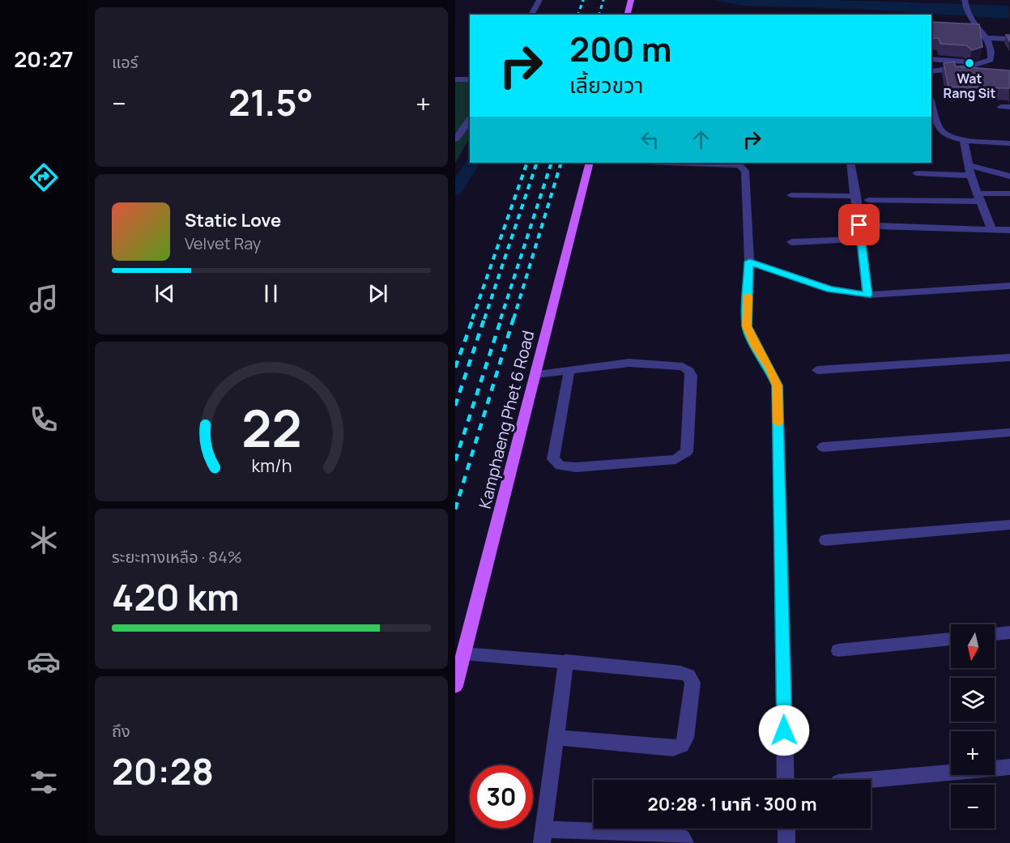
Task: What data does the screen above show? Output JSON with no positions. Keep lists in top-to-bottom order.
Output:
{
  "streets": {
    "main road": ["Kamphaeng Phet 6 Road"]
  },
  "places": ["Wat Rang Sit"],
  "north": "bottom",
  "page": {
    "tabs": "20:27",
    "tile": [
      "แอร์",
      ["ระยะทางเหลือ · 84%", "420 km"],
      ["ถึง", "20:28"]
    ],
    "turn": ["200 m", "เลี้ยวขวา"],
    "heat": ["−", "21.5°", "+"],
    "song": ["Static Love", "Velvet Ray"],
    "map_buttons": ["+", "−"],
    "limit": "30",
    "trip": "20:28 · 1 นาที · 300 m",
    "gauge": ["22", "km/h"]
  }
}
